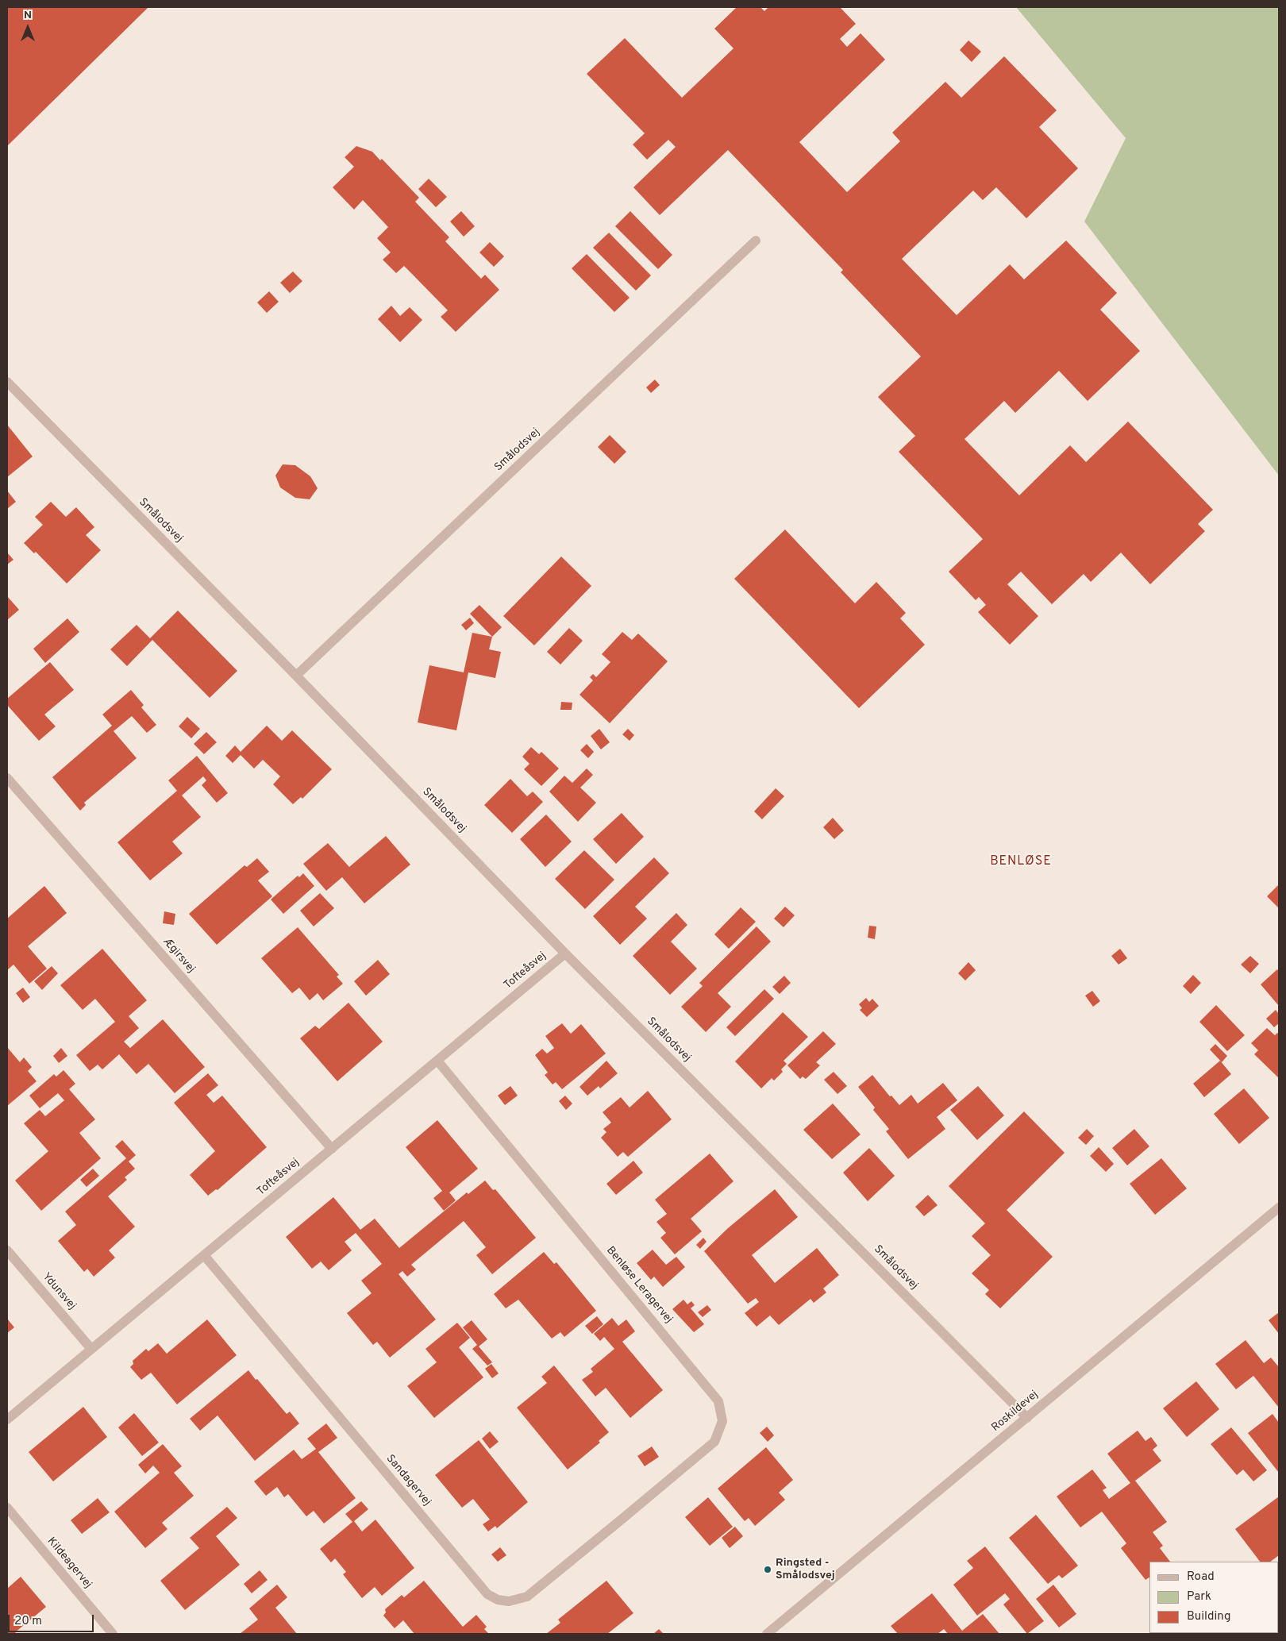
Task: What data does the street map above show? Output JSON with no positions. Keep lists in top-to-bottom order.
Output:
{
  "streets": {
    "street": [
      "Smålodsvej",
      "Ægirsvej",
      "Tofteåsvej",
      "Benløse Leragervej",
      "Ydunsvej",
      "Roskildevej",
      "Sandagervej",
      "Kildeagervej"
    ]
  },
  "crossings": [
    ["Smålodsvej", "Tofteåsvej"],
    ["Smålodsvej", "Roskildevej"],
    ["Ægirsvej", "Tofteåsvej"],
    ["Tofteåsvej", "Benløse Leragervej"],
    ["Tofteåsvej", "Ydunsvej"],
    ["Tofteåsvej", "Sandagervej"],
    ["Benløse Leragervej", "Sandagervej"]
  ],
  "districts": ["BENLØSE"],
  "places": ["Ringsted - Smålodsvej"],
  "legend": ["Road", "Park", "Building"],
  "scale_bar": "20 m",
  "north": "top"
}
